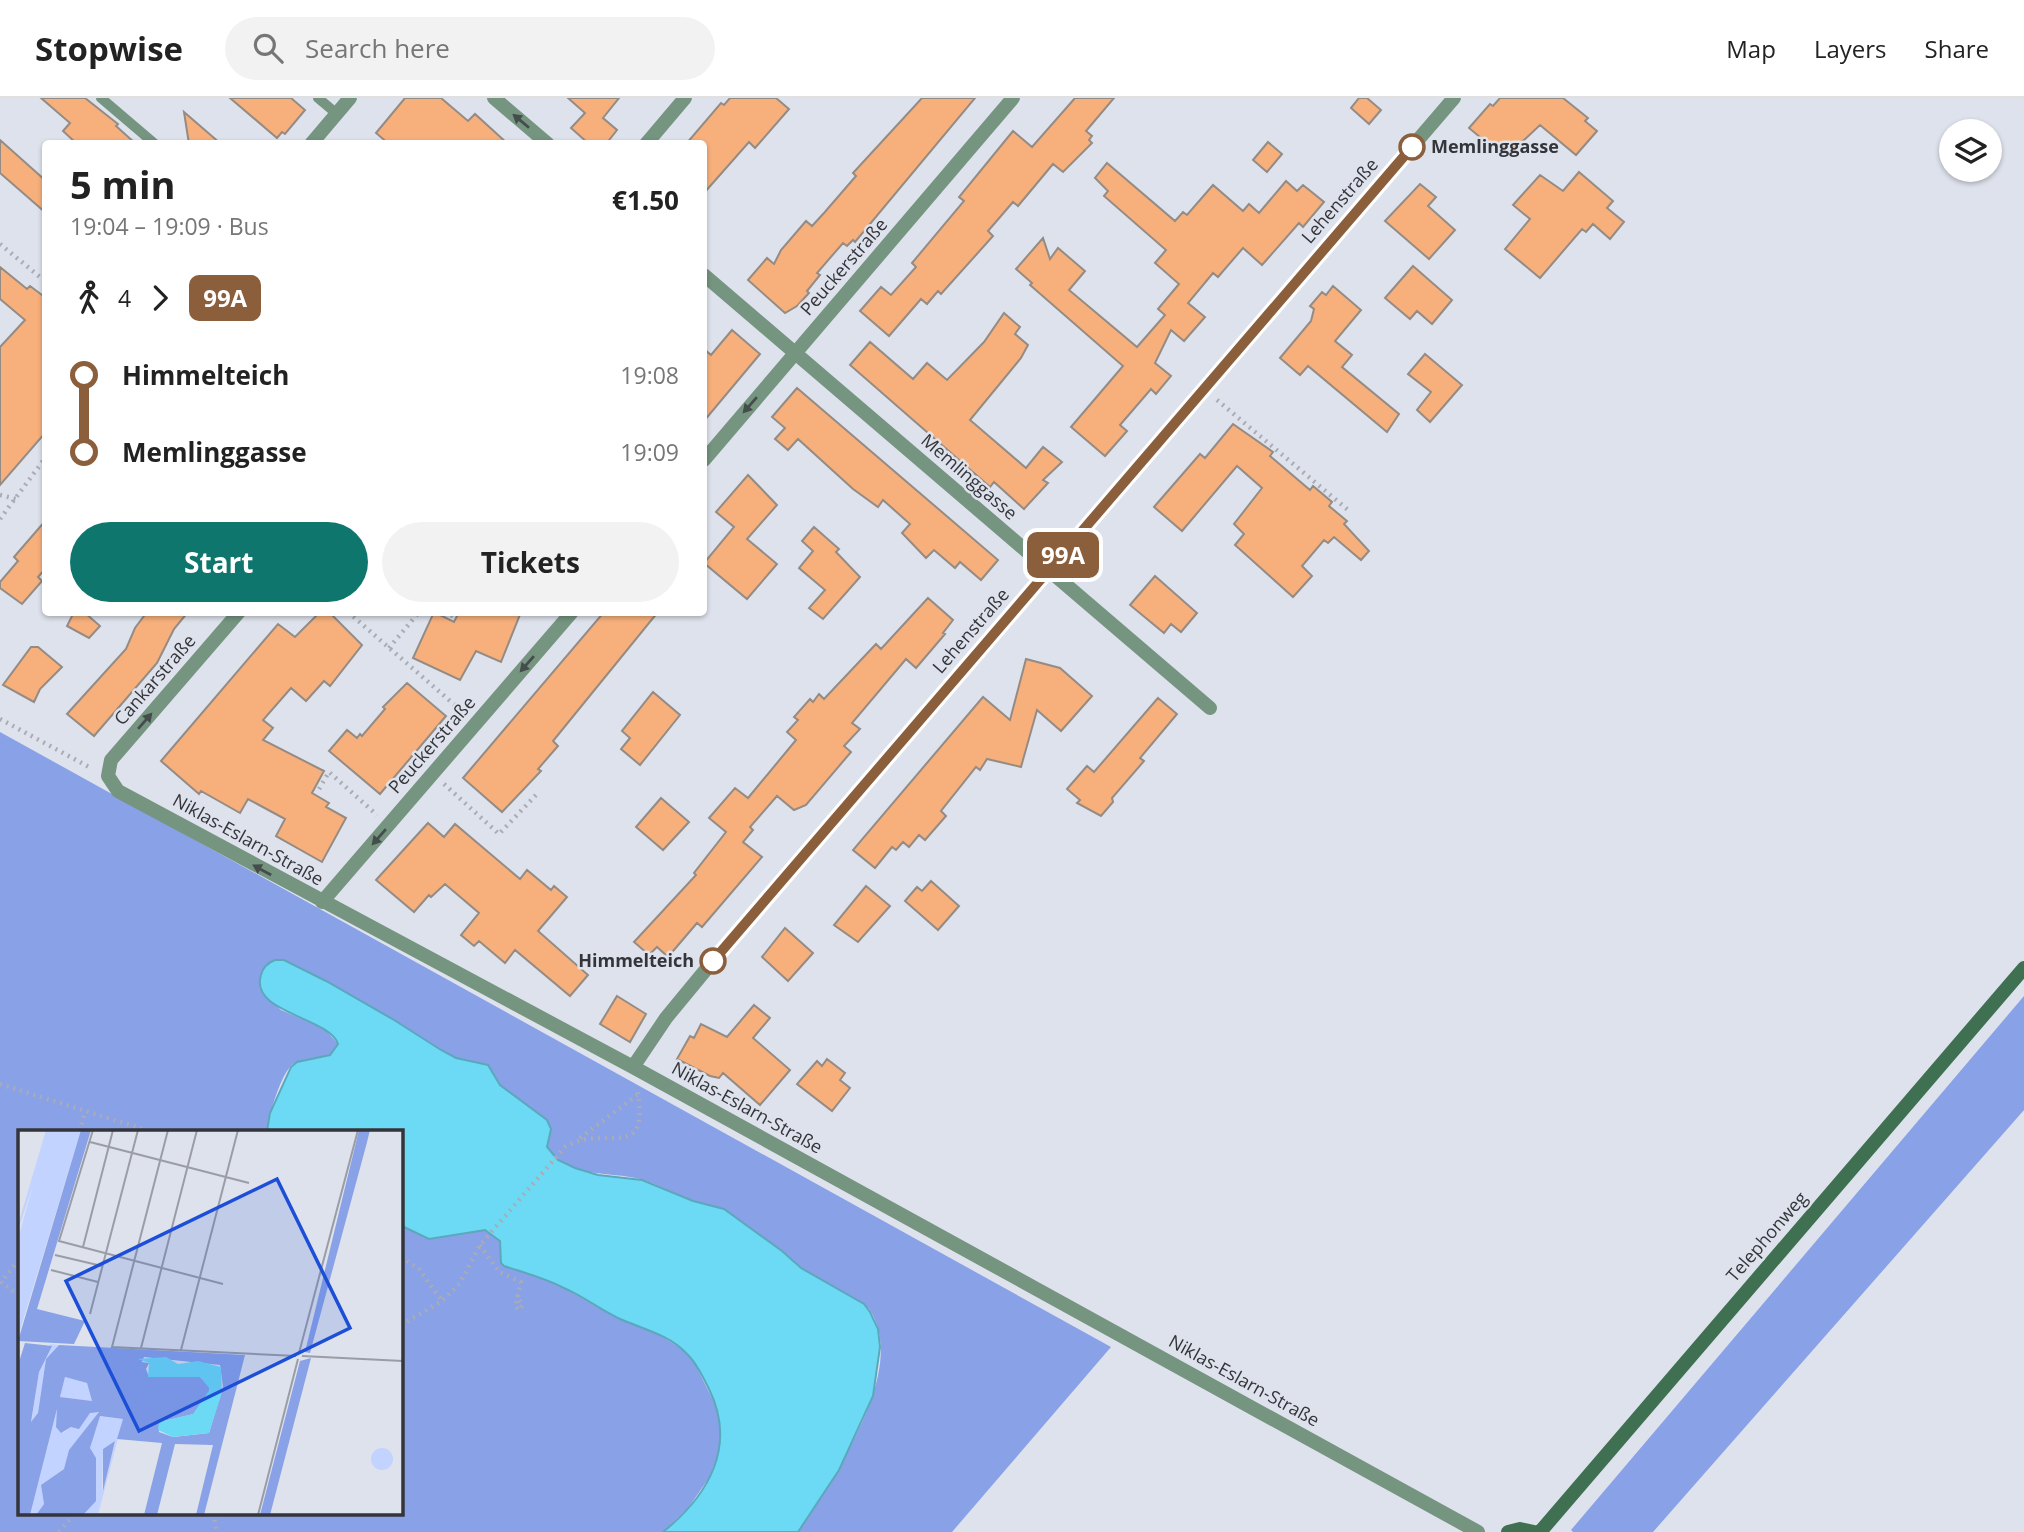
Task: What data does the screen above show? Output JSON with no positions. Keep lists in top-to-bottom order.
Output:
{
  "streets": {
    "street": [
      "Lehenstraße",
      "Peuckerstraße",
      "Memlinggasse",
      "Cankarstraße",
      "Niklas-Eslarn-Straße",
      "Telephonweg"
    ]
  },
  "crossings": [
    ["Lehenstraße", "Memlinggasse"],
    ["Lehenstraße", "Niklas-Eslarn-Straße"],
    ["Peuckerstraße", "Memlinggasse"],
    ["Peuckerstraße", "Niklas-Eslarn-Straße"],
    ["Cankarstraße", "Niklas-Eslarn-Straße"]
  ],
  "one_way": ["Peuckerstraße", "Cankarstraße"],
  "places": ["Memlinggasse", "Himmelteich"],
  "lines": ["bus line 99A"],
  "page": {
    "header": "Stopwise",
    "search": "Search here",
    "nav": ["Map", "Layers", "Share"],
    "on_map": "99A",
    "heading": ["5 min", "19:04 – 19:09 · Bus", "€1.50"],
    "legs": ["4", "99A"],
    "list": [
      {
        "name": "Himmelteich",
        "value": "19:08"
      },
      {
        "name": "Memlinggasse",
        "value": "19:09"
      }
    ],
    "buttons": ["Start", "Tickets"]
  }
}
